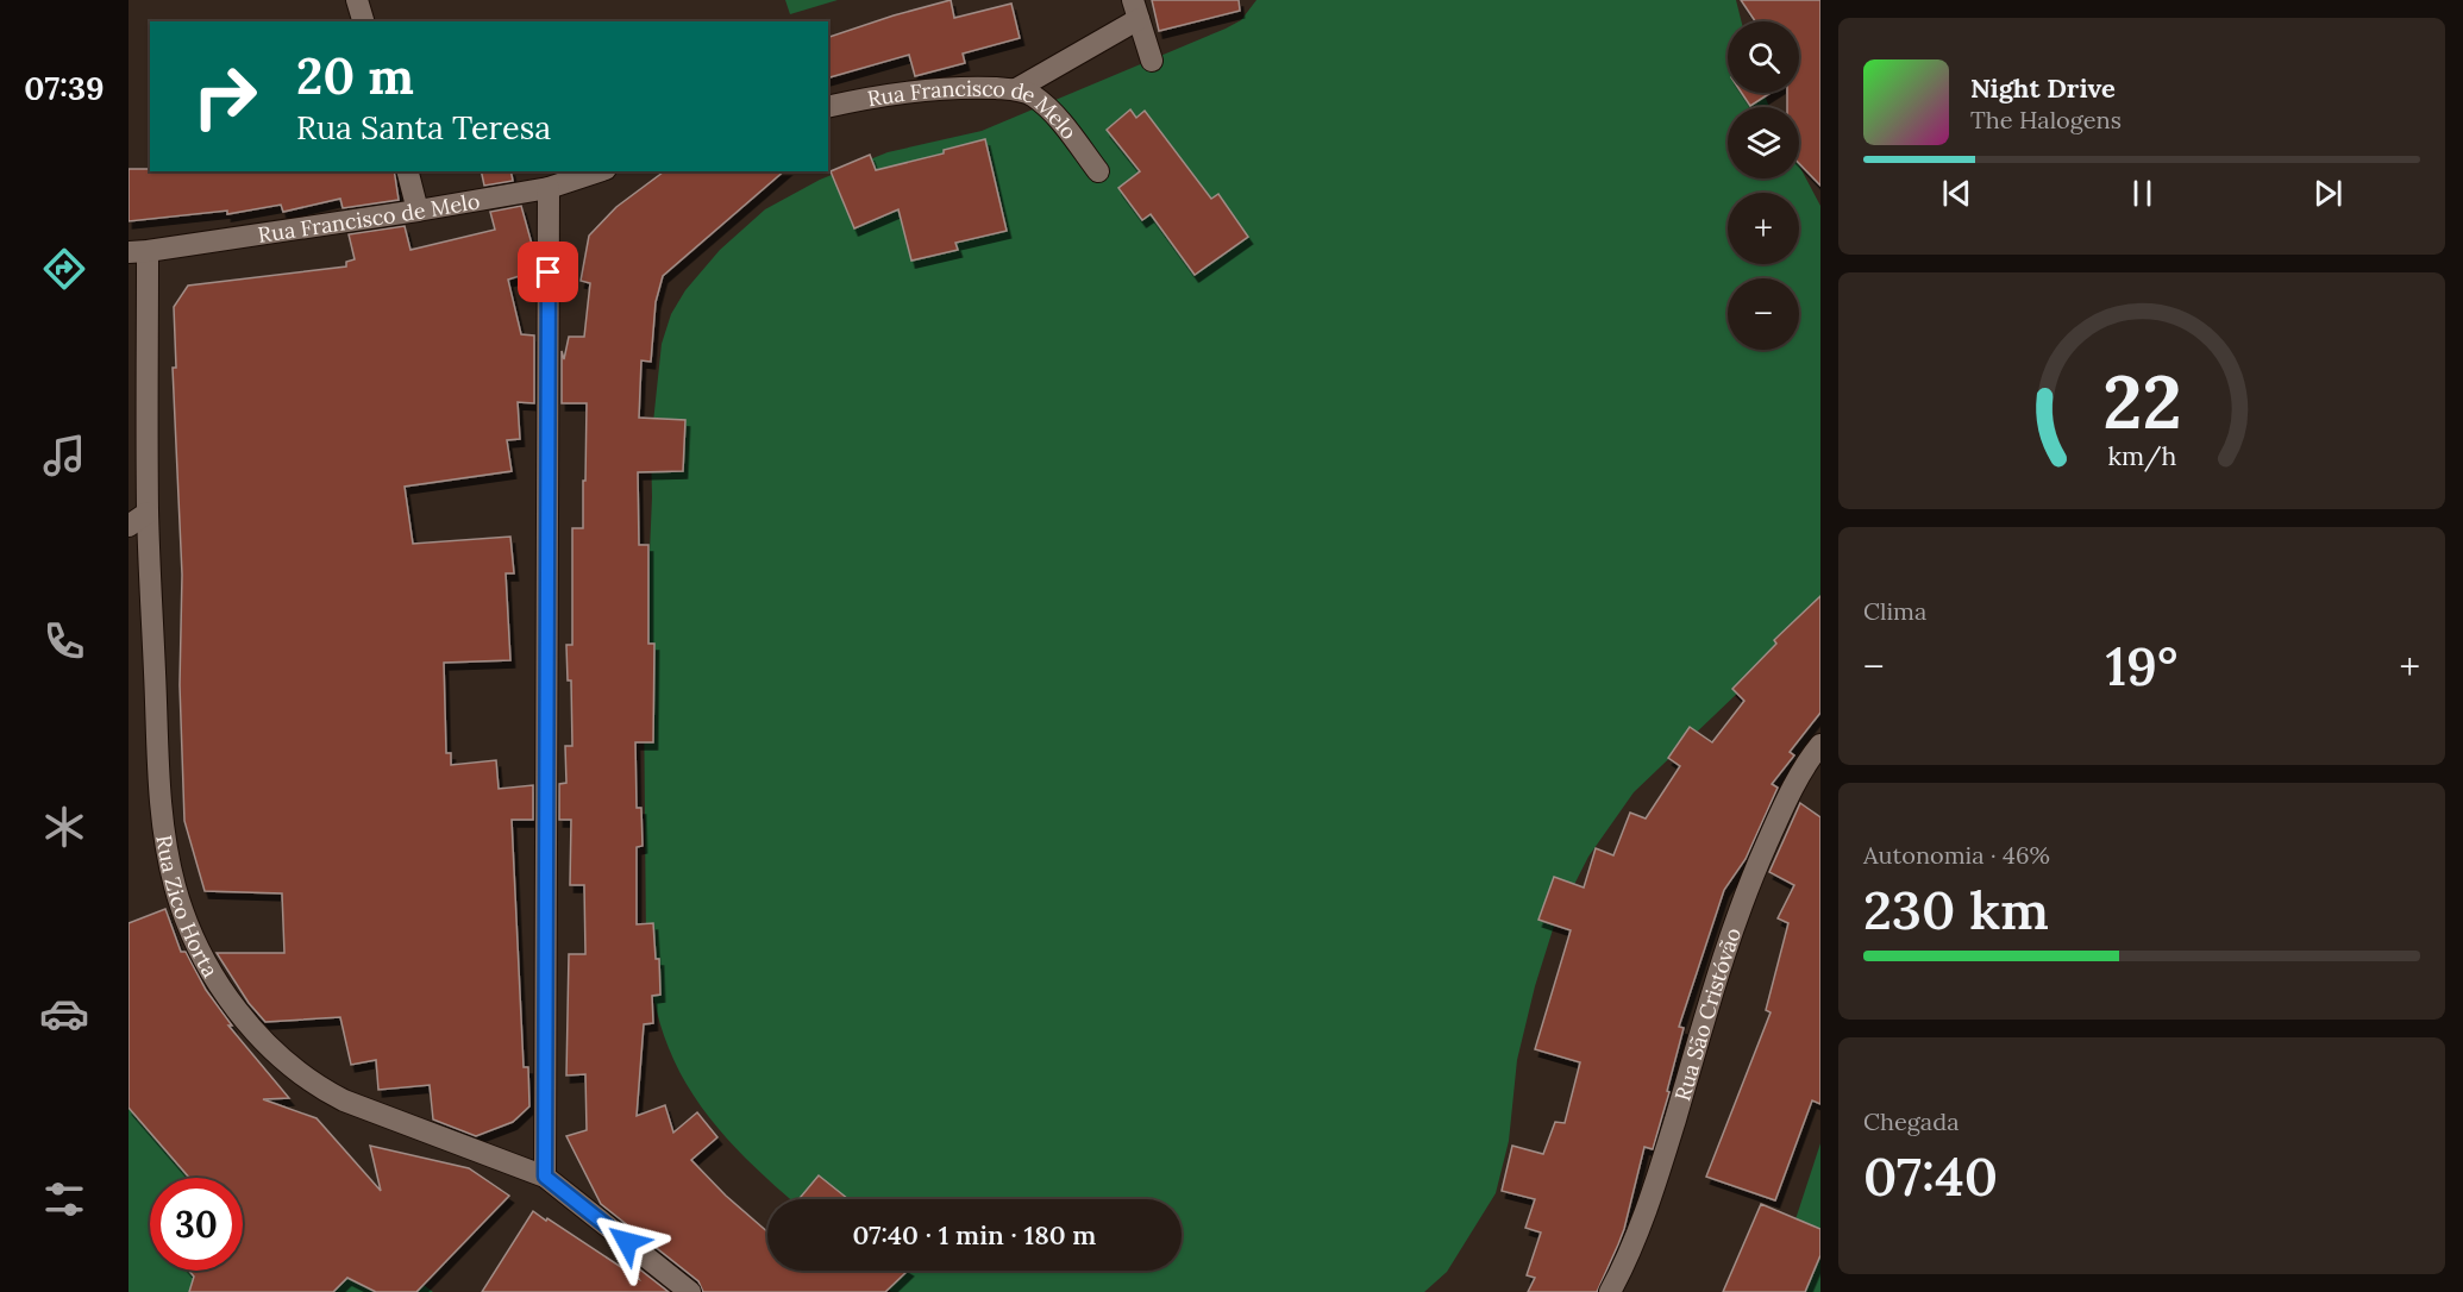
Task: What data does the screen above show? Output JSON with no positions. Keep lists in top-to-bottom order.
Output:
{
  "streets": {
    "street": ["Rua Francisco de Melo", "Rua Zico Horta", "Rua São Cristóvão"]
  },
  "crossings": [
    ["Rua Francisco de Melo", "Rua Zico Horta"]
  ],
  "page": {
    "tabs": "07:39",
    "map_buttons": ["+", "−"],
    "turn": ["20 m", "Rua Santa Teresa"],
    "song": ["Night Drive", "The Halogens"],
    "tile": [
      "Clima",
      ["Autonomia · 46%", "230 km"],
      ["Chegada", "07:40"]
    ],
    "heat": ["−", "19°", "+"],
    "limit": "30",
    "trip": "07:40 · 1 min · 180 m",
    "gauge": ["22", "km/h"]
  }
}
